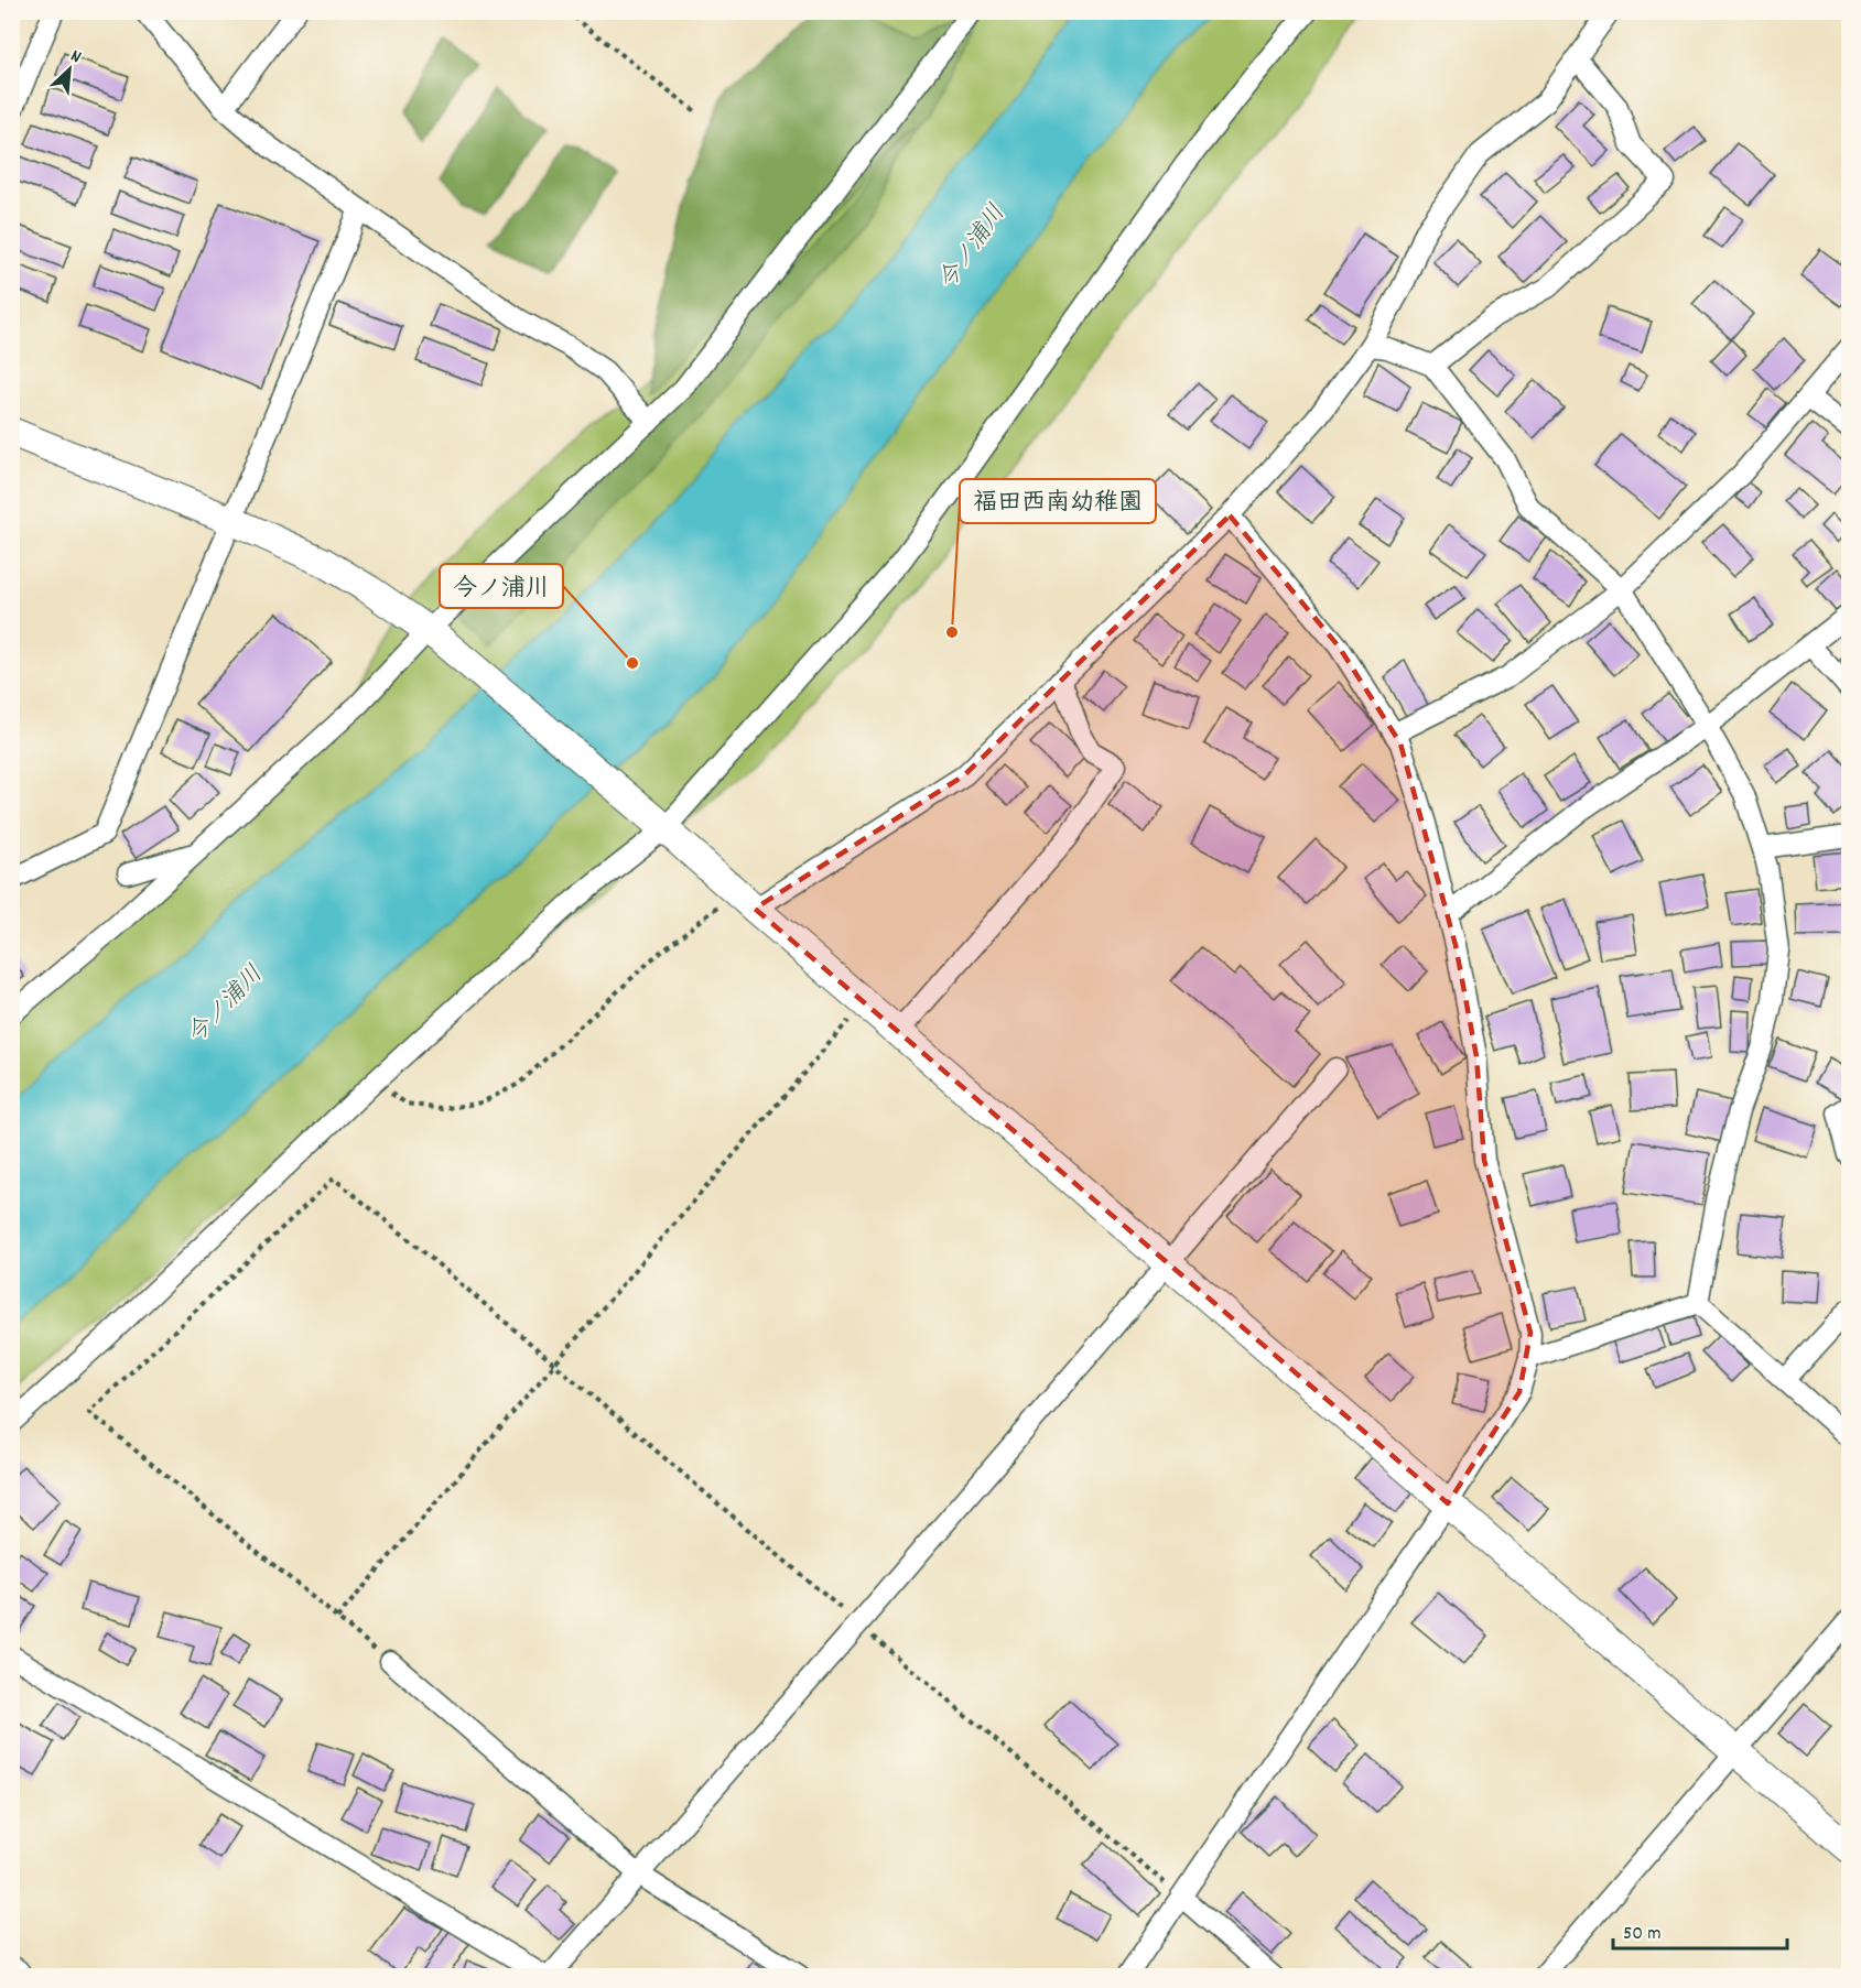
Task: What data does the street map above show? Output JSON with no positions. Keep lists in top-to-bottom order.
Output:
{
  "water": ["今ノ浦川"],
  "places": ["福田西南幼稚園", "今ノ浦川"],
  "scale_bar": "50 m",
  "north": "top right"
}
